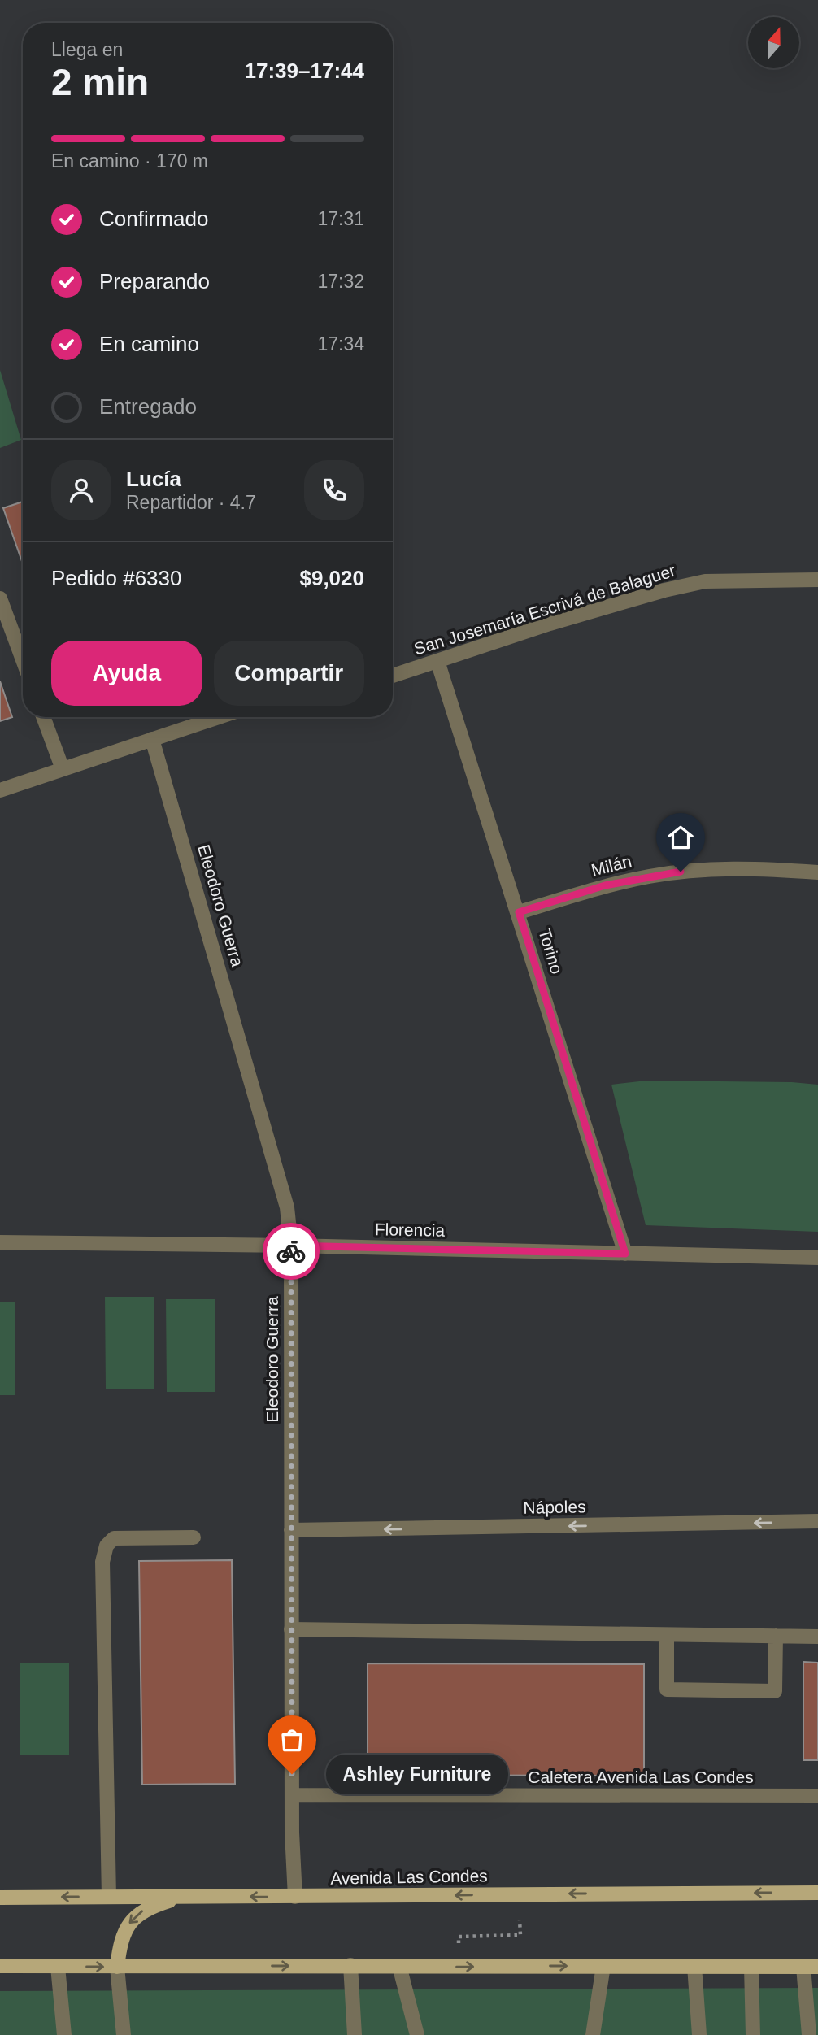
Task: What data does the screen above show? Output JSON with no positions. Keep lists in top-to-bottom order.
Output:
{
  "streets": {
    "main road": ["Avenida Las Condes"],
    "street": [
      "San Josemaría Escrivá de Balaguer",
      "Milán",
      "Eleodoro Guerra",
      "Torino",
      "Florencia",
      "Nápoles",
      "Caletera Avenida Las Condes"
    ]
  },
  "crossings": [
    ["San Josemaría Escrivá de Balaguer", "Torino"],
    ["Milán", "Torino"],
    ["Eleodoro Guerra", "Florencia"],
    ["Eleodoro Guerra", "Nápoles"],
    ["Eleodoro Guerra", "Caletera Avenida Las Condes"],
    ["Eleodoro Guerra", "Avenida Las Condes"],
    ["Torino", "Florencia"]
  ],
  "places": ["Ashley Furniture"],
  "north": "top",
  "page": {
    "heading": ["2 min", "Llega en", "17:39–17:44"],
    "panel": [
      "Lucía",
      "Repartidor · 4.7",
      "Pedido #6330",
      "$9,020"
    ],
    "bar": "En camino · 170 m",
    "list": [
      ["Confirmado", "17:31"],
      ["Preparando", "17:32"],
      ["En camino", "17:34"],
      "Entregado"
    ],
    "buttons": ["Ayuda", "Compartir"],
    "bubble": "Ashley Furniture"
  }
}
